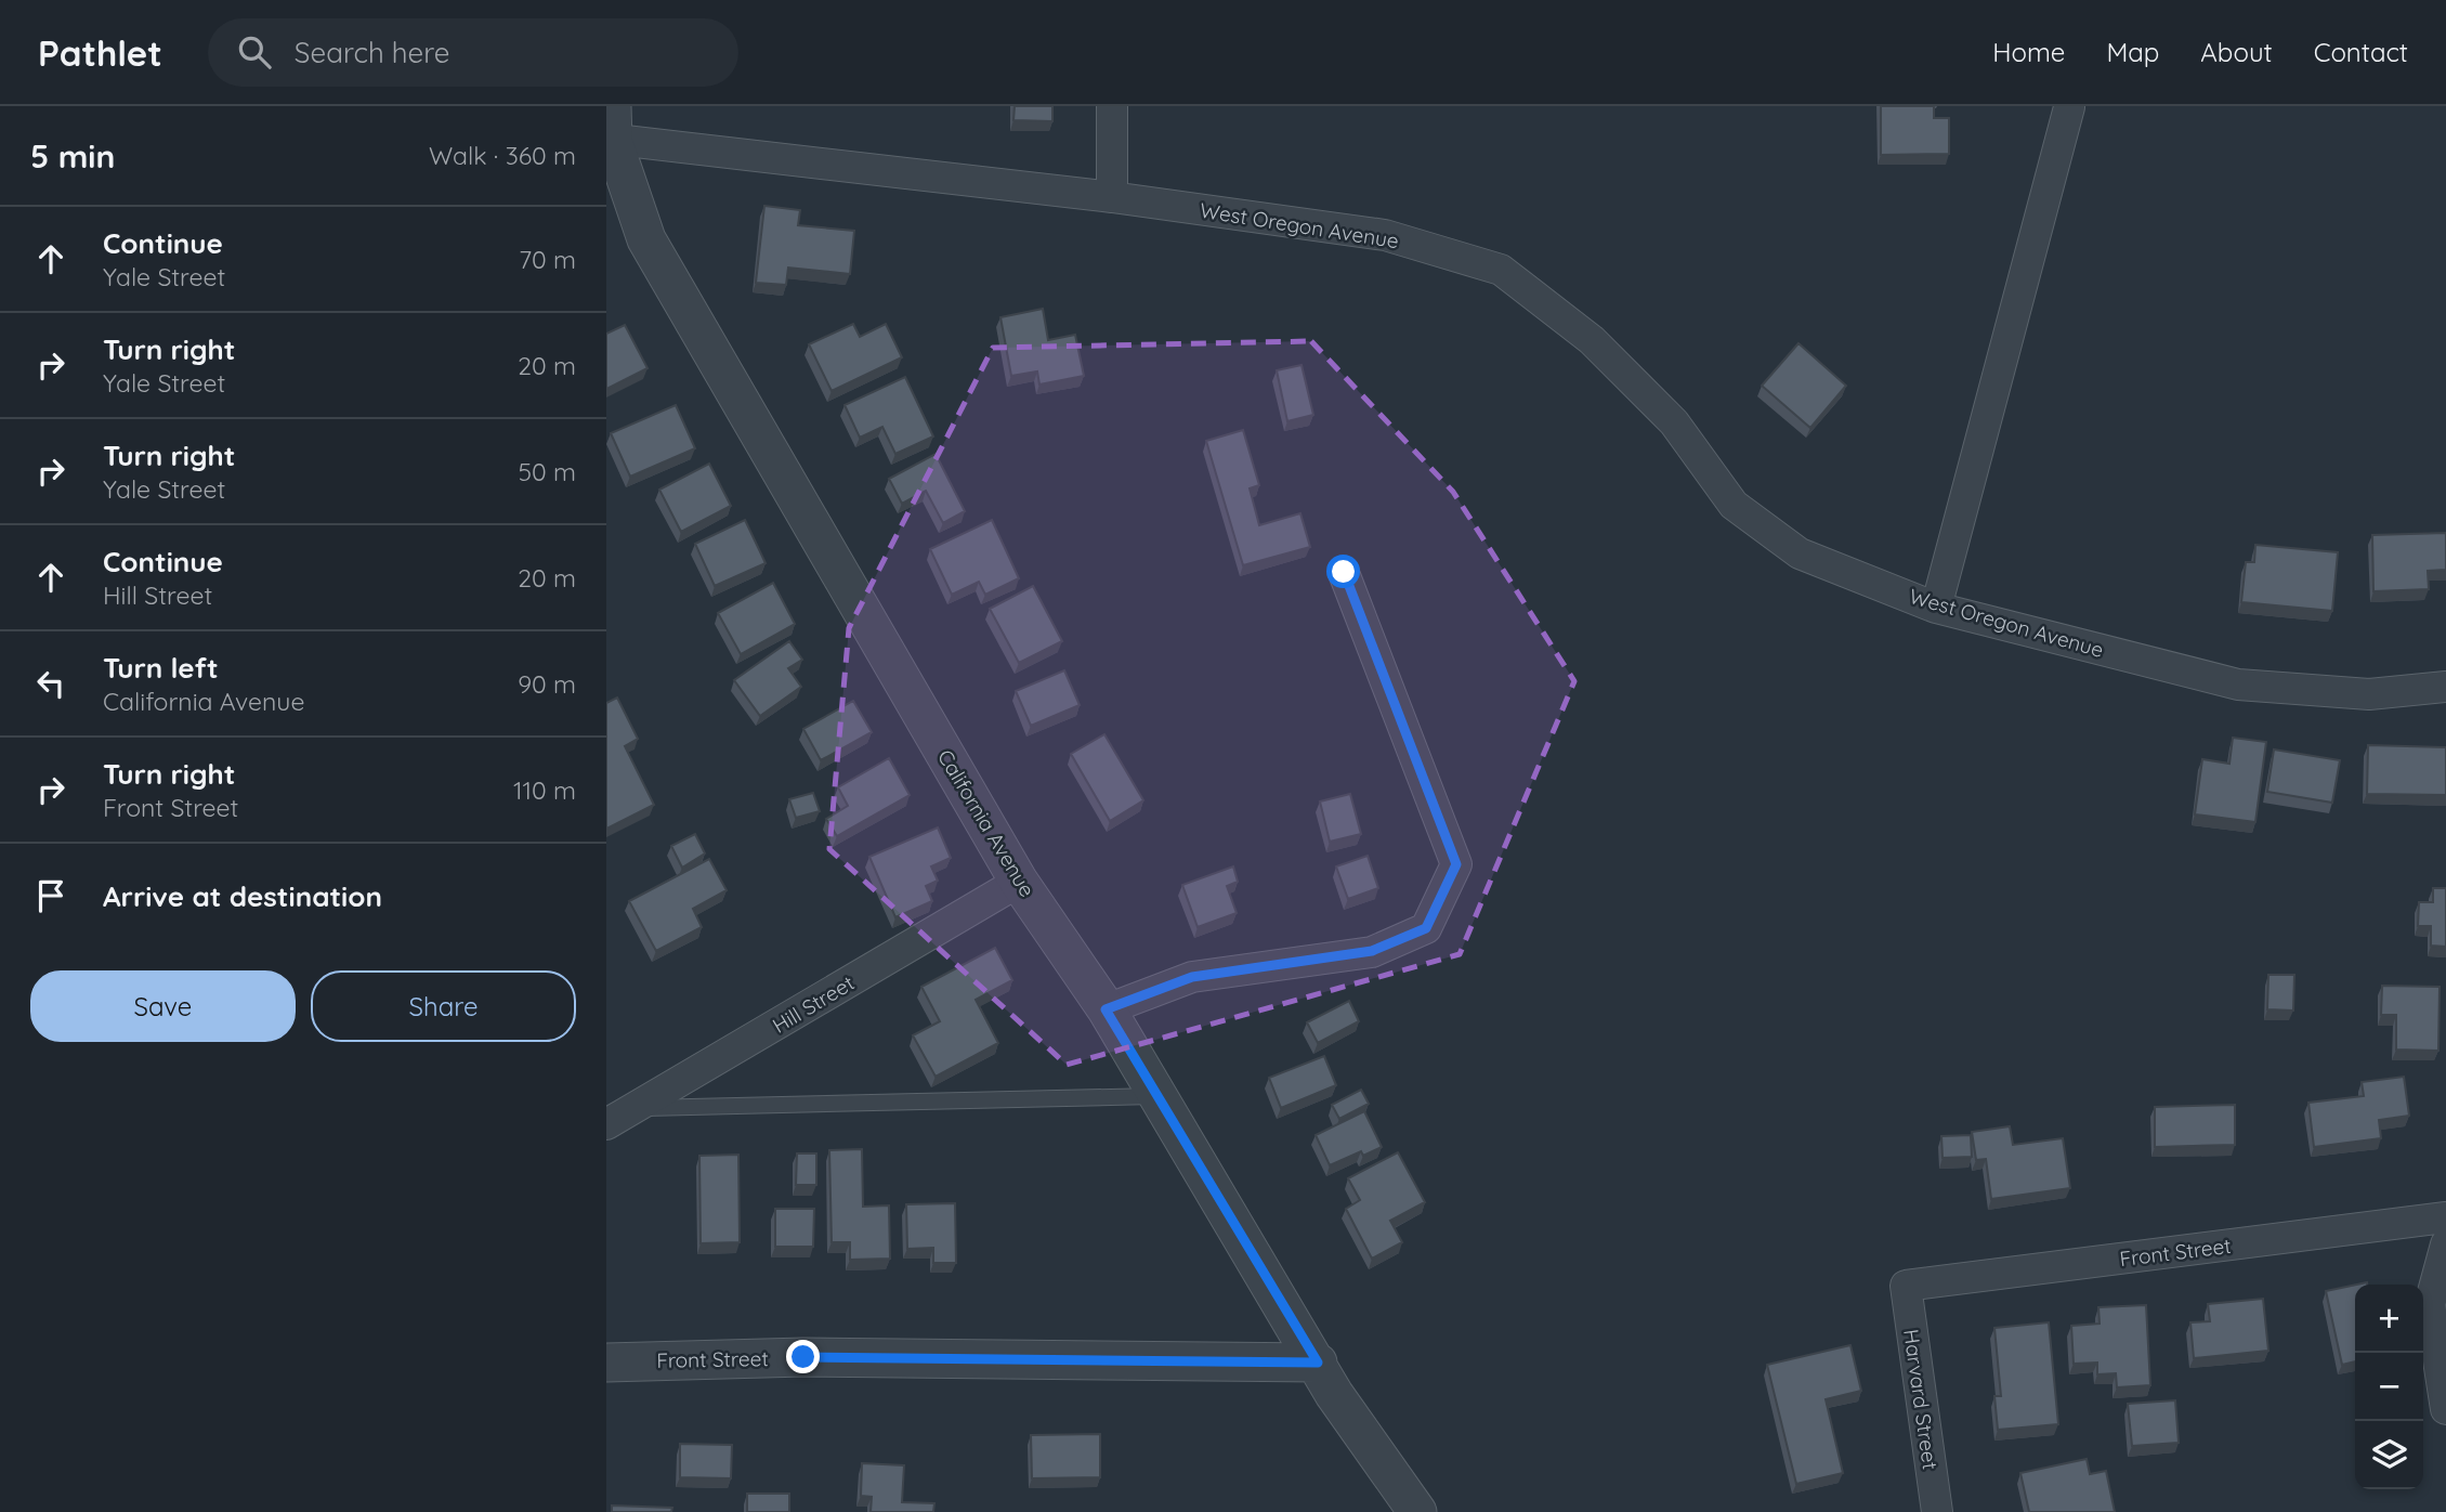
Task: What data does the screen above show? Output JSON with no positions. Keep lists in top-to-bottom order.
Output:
{
  "streets": {
    "street": [
      "West Oregon Avenue",
      "California Avenue",
      "Hill Street",
      "Front Street",
      "Harvard Street"
    ]
  },
  "crossings": [
    ["West Oregon Avenue", "California Avenue"],
    ["California Avenue", "Hill Street"],
    ["California Avenue", "Front Street"],
    ["Front Street", "Harvard Street"]
  ],
  "page": {
    "header": "Pathlet",
    "search": "Search here",
    "nav": [
      "Home",
      "Map",
      "About",
      "Contact"
    ],
    "heading": ["5 min", "Walk · 360 m"],
    "list": [
      ["Continue", "Yale Street", "70 m"],
      ["Turn right", "Yale Street", "20 m"],
      ["Turn right", "Yale Street", "50 m"],
      ["Continue", "Hill Street", "20 m"],
      ["Turn left", "California Avenue", "90 m"],
      ["Turn right", "Front Street", "110 m"],
      "Arrive at destination"
    ],
    "buttons": ["Save", "Share"],
    "map_buttons": ["+", "−"]
  }
}
